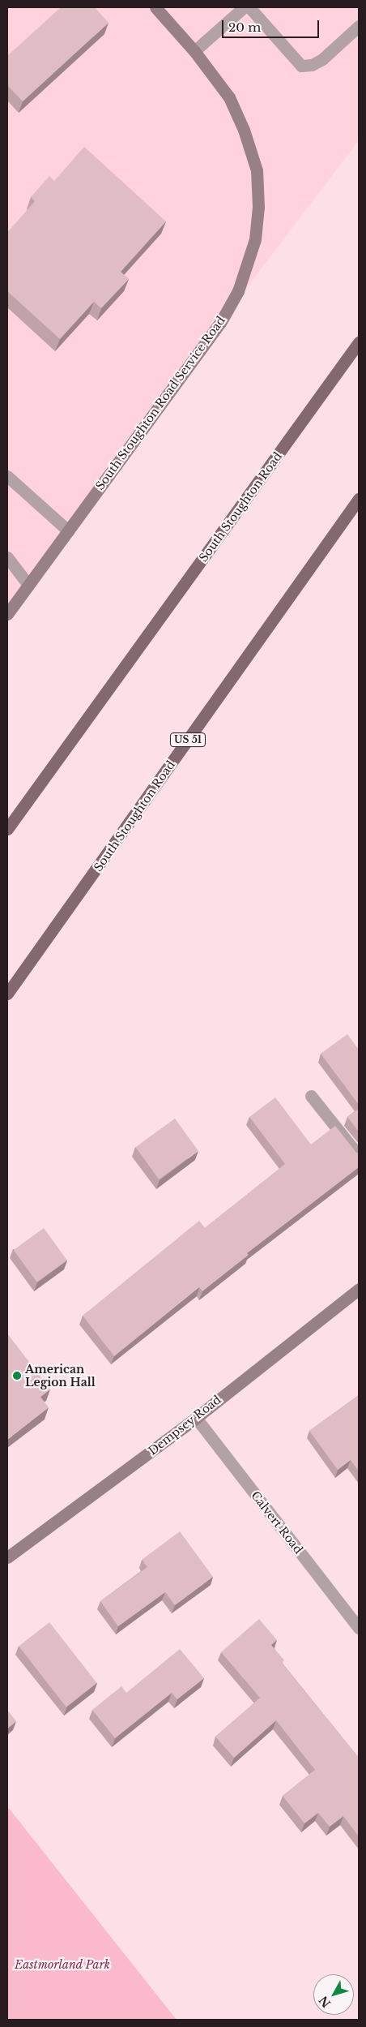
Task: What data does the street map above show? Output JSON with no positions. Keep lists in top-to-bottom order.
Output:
{
  "streets": {
    "main road": ["South Stoughton Road", "US 51"],
    "street": ["South Stoughton Road Service Road", "Dempsey Road", "Calvert Road"]
  },
  "crossings": [
    ["Dempsey Road", "Calvert Road"]
  ],
  "parks": ["Eastmorland Park"],
  "places": ["American Legion Hall"],
  "scale_bar": "20 m",
  "north": "bottom left"
}
